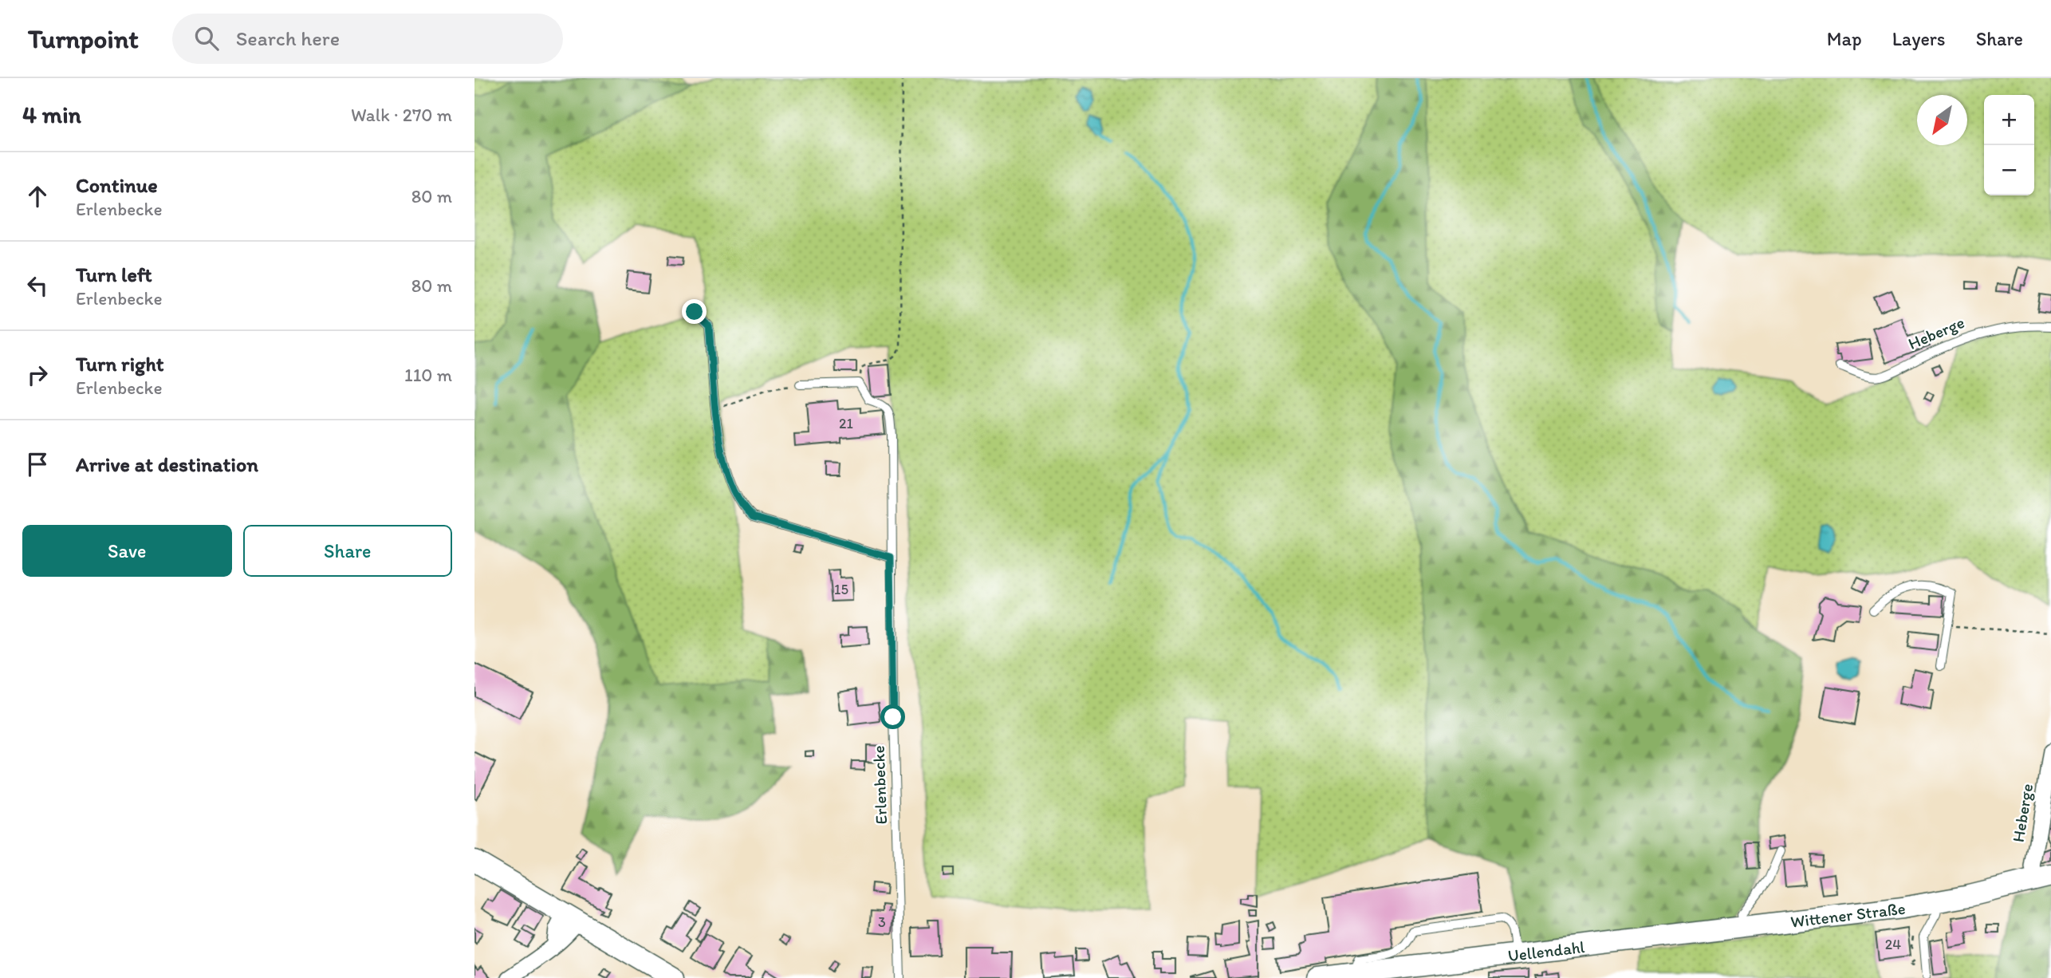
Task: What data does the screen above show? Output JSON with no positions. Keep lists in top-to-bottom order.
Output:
{
  "streets": {
    "main road": ["Wittener Straße", "Uellendahl"],
    "street": ["Heberge"],
    "lane": ["Erlenbecke"]
  },
  "crossings": [
    ["Heberge", "Wittener Straße"],
    ["Wittener Straße", "Uellendahl"]
  ],
  "house_numbers": [
    "21",
    "15",
    "3",
    "24"
  ],
  "north": "bottom left",
  "page": {
    "header": "Turnpoint",
    "search": "Search here",
    "nav": ["Map", "Layers", "Share"],
    "heading": ["4 min", "Walk · 270 m"],
    "map_buttons": ["+", "−"],
    "list": [
      ["Continue", "Erlenbecke", "80 m"],
      ["Turn left", "Erlenbecke", "80 m"],
      ["Turn right", "Erlenbecke", "110 m"],
      "Arrive at destination"
    ],
    "buttons": ["Save", "Share"]
  }
}
